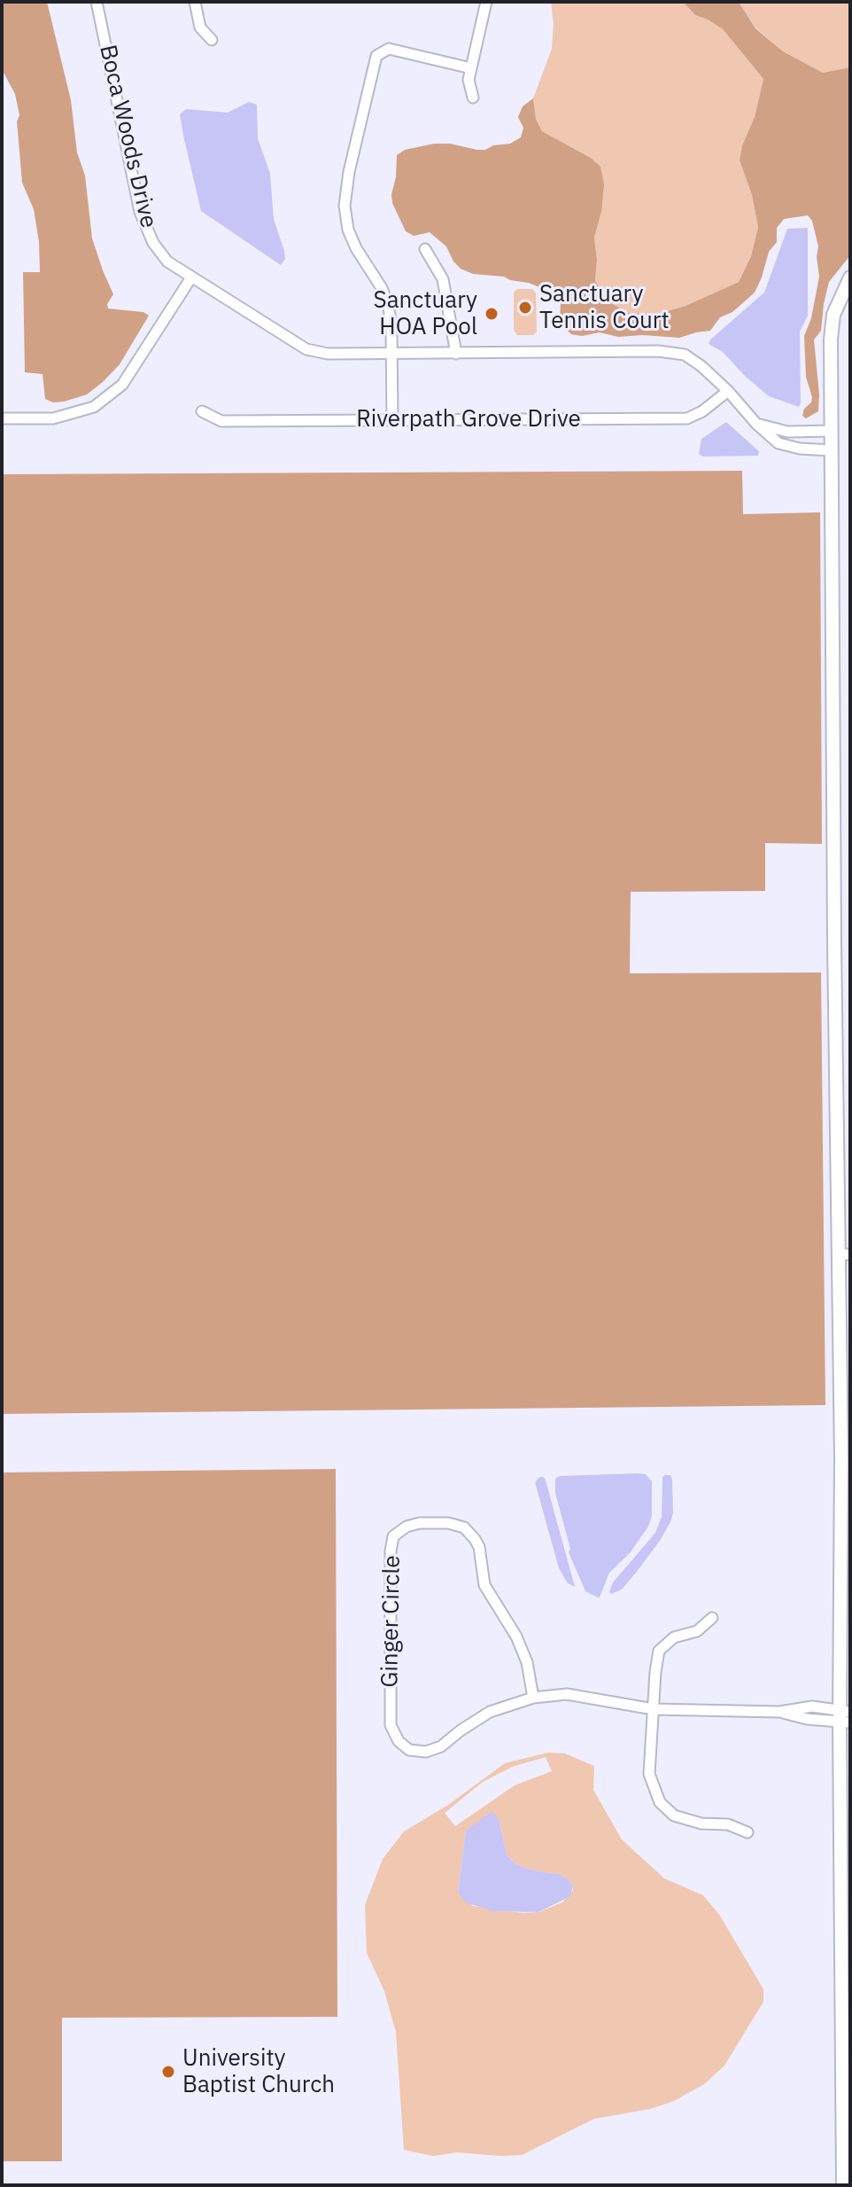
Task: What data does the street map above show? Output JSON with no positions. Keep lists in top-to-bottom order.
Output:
{
  "streets": {
    "street": ["Boca Woods Drive", "Riverpath Grove Drive", "Ginger Circle"]
  },
  "crossings": [
    ["Boca Woods Drive", "Riverpath Grove Drive"]
  ],
  "places": ["Sanctuary Tennis Court", "Sanctuary HOA Pool", "University Baptist Church"]
}
